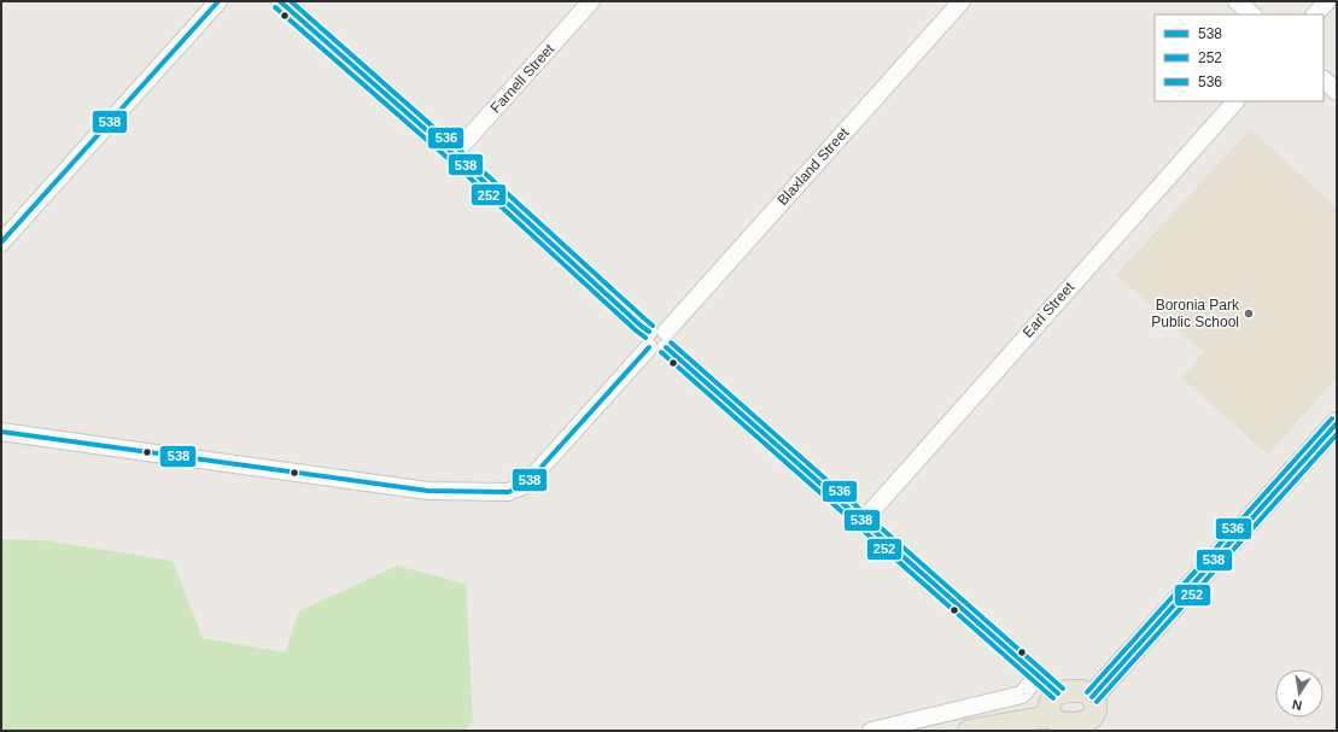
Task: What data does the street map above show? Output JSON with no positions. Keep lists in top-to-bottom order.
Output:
{
  "streets": {
    "street": ["Farnell Street", "Blaxland Street", "Earl Street"]
  },
  "places": ["Boronia Park Public School"],
  "lines": ["transit line 538", "transit line 536", "transit line 252"],
  "legend": ["538", "252", "536"],
  "north": "bottom"
}
